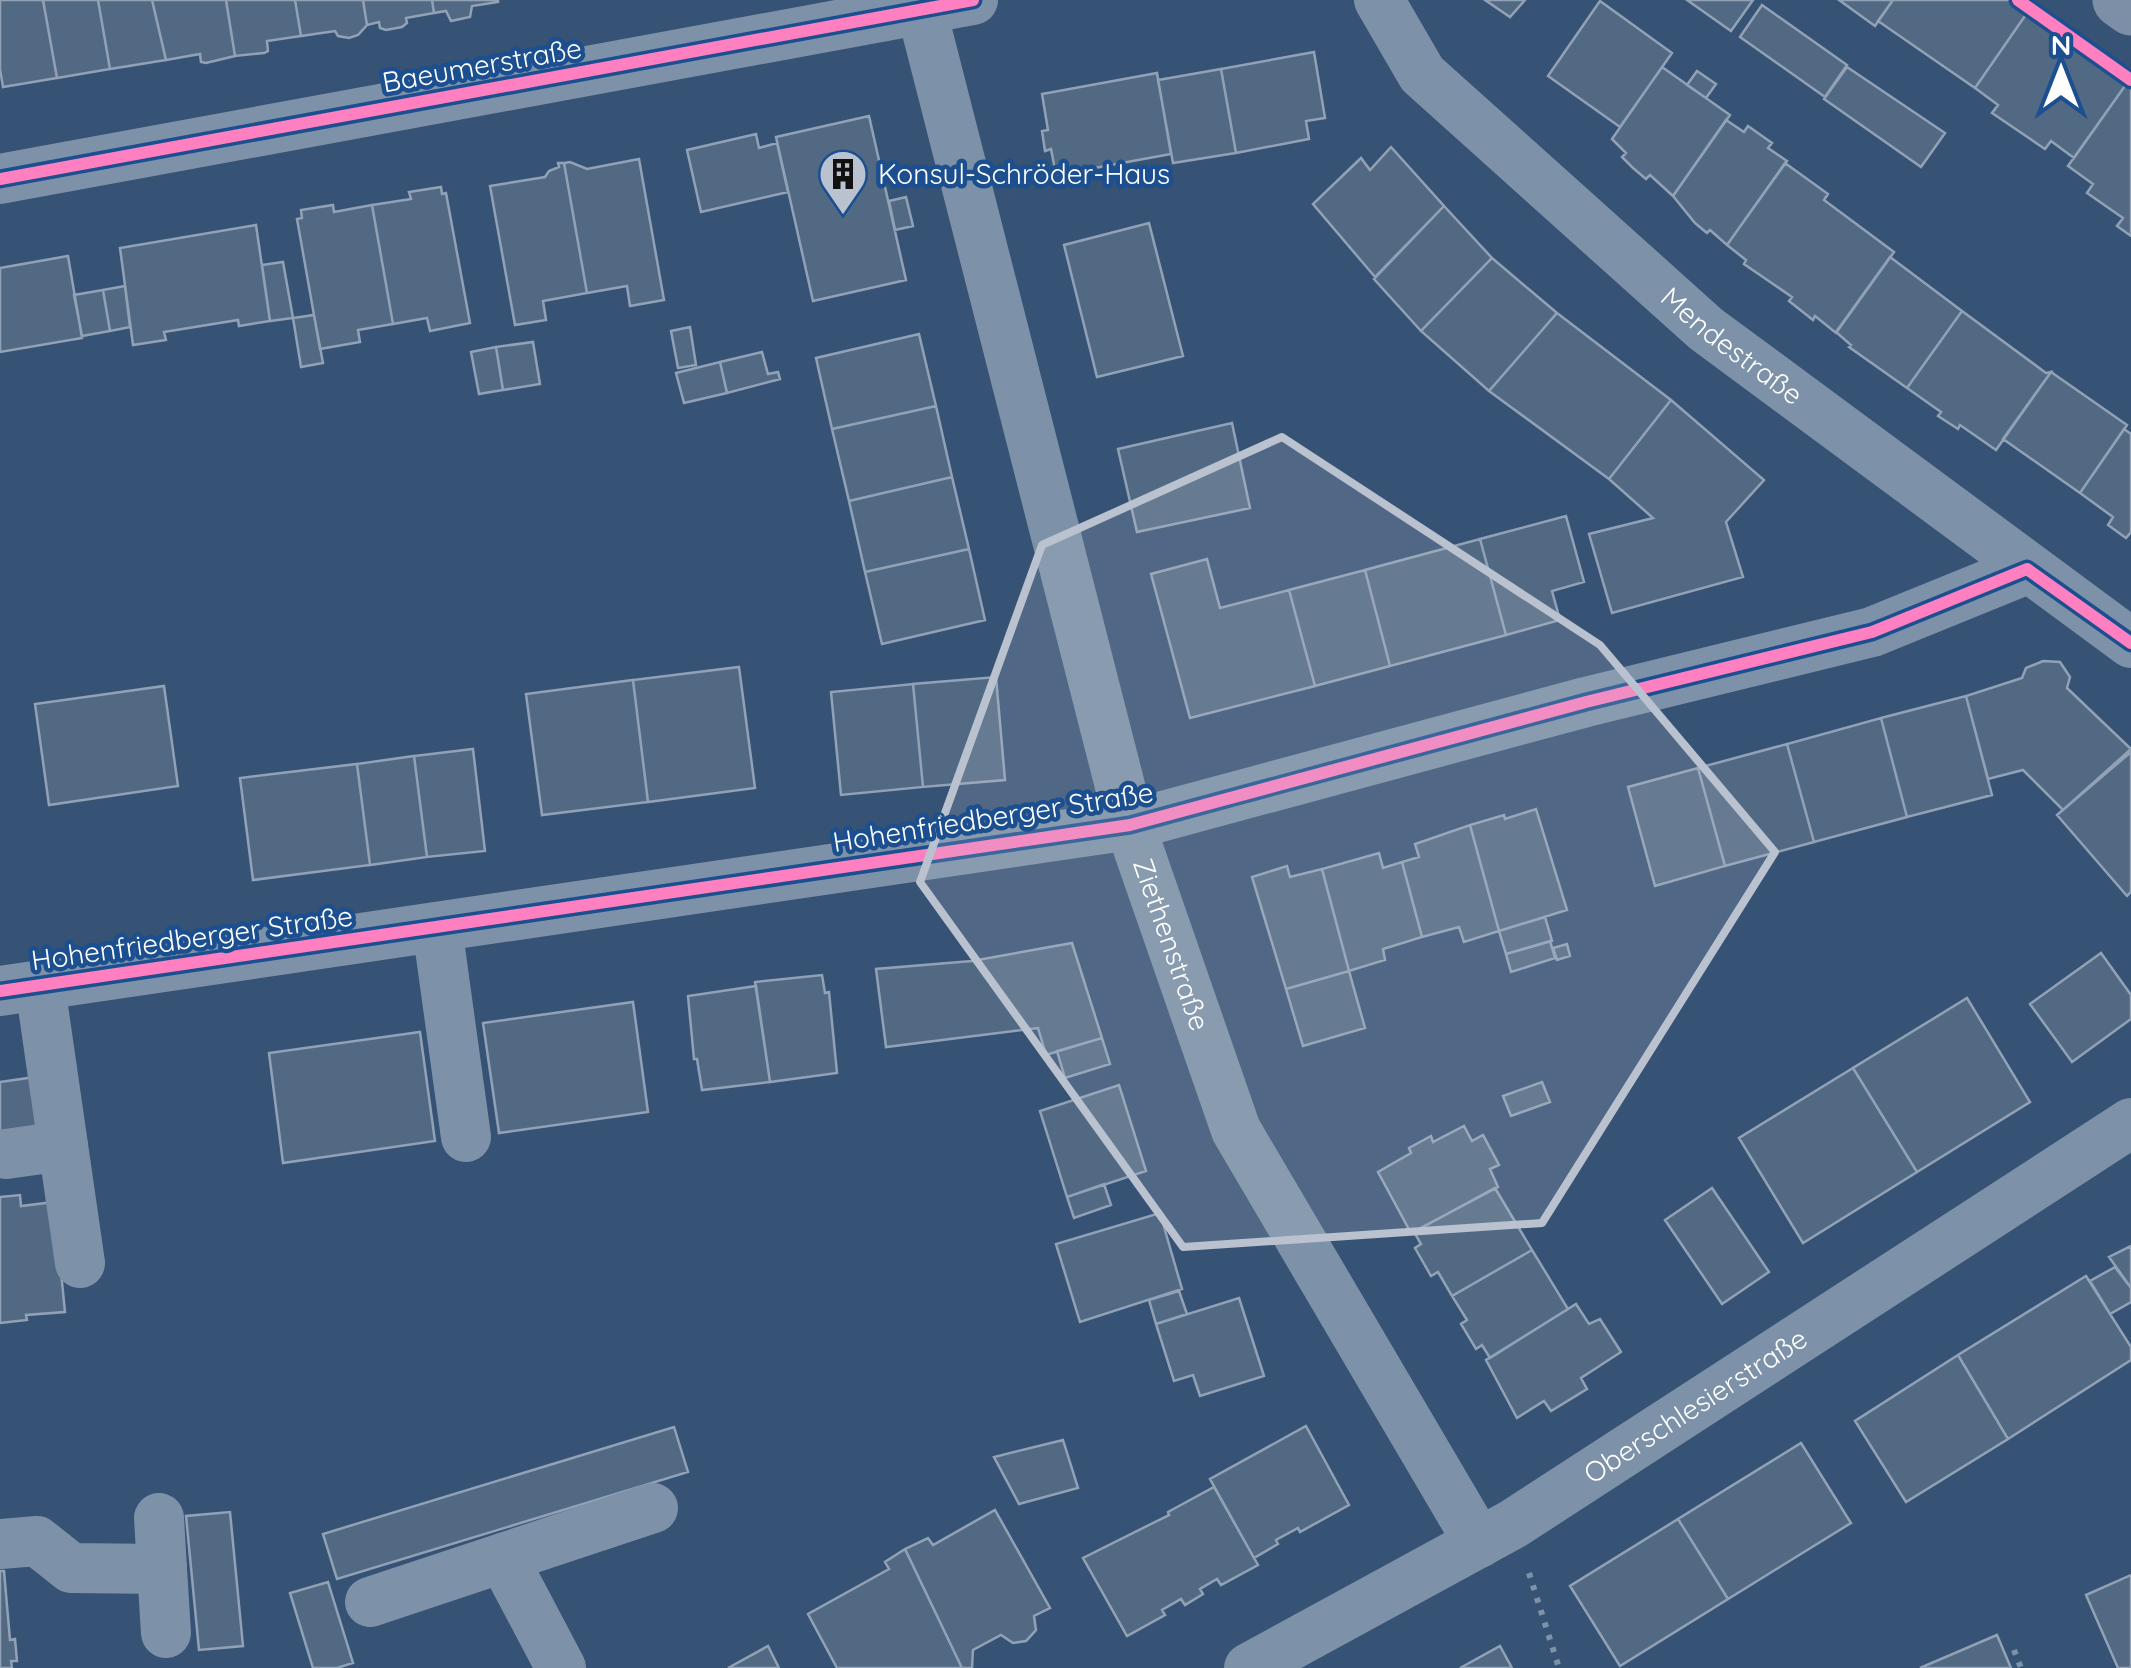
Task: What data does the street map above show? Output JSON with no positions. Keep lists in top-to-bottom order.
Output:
{
  "streets": {
    "street": [
      "Baeumerstraße",
      "Mendestraße",
      "Hohenfriedberger Straße",
      "Ziethenstraße",
      "Oberschlesierstraße"
    ]
  },
  "crossings": [
    ["Baeumerstraße", "Ziethenstraße"],
    ["Mendestraße", "Hohenfriedberger Straße"],
    ["Hohenfriedberger Straße", "Ziethenstraße"],
    ["Ziethenstraße", "Oberschlesierstraße"]
  ],
  "places": {
    "building": ["Konsul-Schröder-Haus"]
  },
  "north": "top"
}
